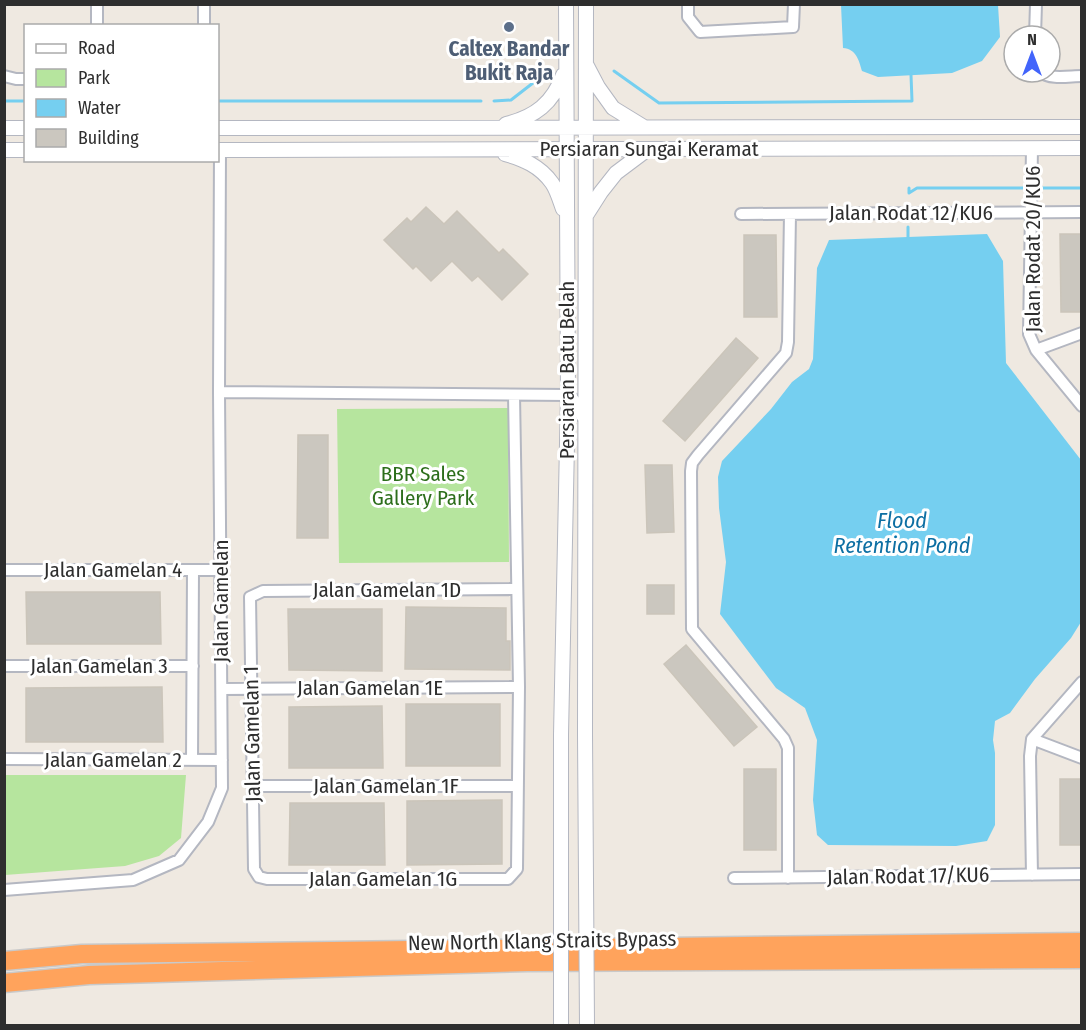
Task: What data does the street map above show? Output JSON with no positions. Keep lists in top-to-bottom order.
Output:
{
  "streets": {
    "highway": ["New North Klang Straits Bypass"],
    "street": [
      "Persiaran Sungai Keramat",
      "Jalan Rodat 12/KU6",
      "Jalan Rodat 20/KU6",
      "Persiaran Batu Belah",
      "Jalan Gamelan 4",
      "Jalan Gamelan 1D",
      "Jalan Gamelan",
      "Jalan Gamelan 3",
      "Jalan Gamelan 1E",
      "Jalan Gamelan 1",
      "Jalan Gamelan 2",
      "Jalan Gamelan 1F",
      "Jalan Rodat 17/KU6",
      "Jalan Gamelan 1G"
    ]
  },
  "crossings": [
    ["Persiaran Sungai Keramat", "Jalan Rodat 20/KU6"],
    ["Persiaran Sungai Keramat", "Persiaran Batu Belah"],
    ["Persiaran Sungai Keramat", "Jalan Gamelan"],
    ["Jalan Rodat 12/KU6", "Jalan Rodat 20/KU6"],
    ["Jalan Gamelan 4", "Jalan Gamelan"],
    ["Jalan Gamelan 1D", "Jalan Gamelan 1"],
    ["Jalan Gamelan", "Jalan Gamelan 1E"],
    ["Jalan Gamelan", "Jalan Gamelan 2"],
    ["Jalan Gamelan 1E", "Jalan Gamelan 1"],
    ["Jalan Gamelan 1", "Jalan Gamelan 1F"],
    ["Jalan Gamelan 1", "Jalan Gamelan 1G"],
    ["Jalan Gamelan 1F", "Jalan Gamelan 1G"]
  ],
  "water": ["Flood Retention Pond"],
  "parks": ["BBR Sales Gallery Park"],
  "places": ["Caltex Bandar Bukit Raja"],
  "legend": [
    "Road",
    "Park",
    "Water",
    "Building"
  ],
  "north": "top"
}
